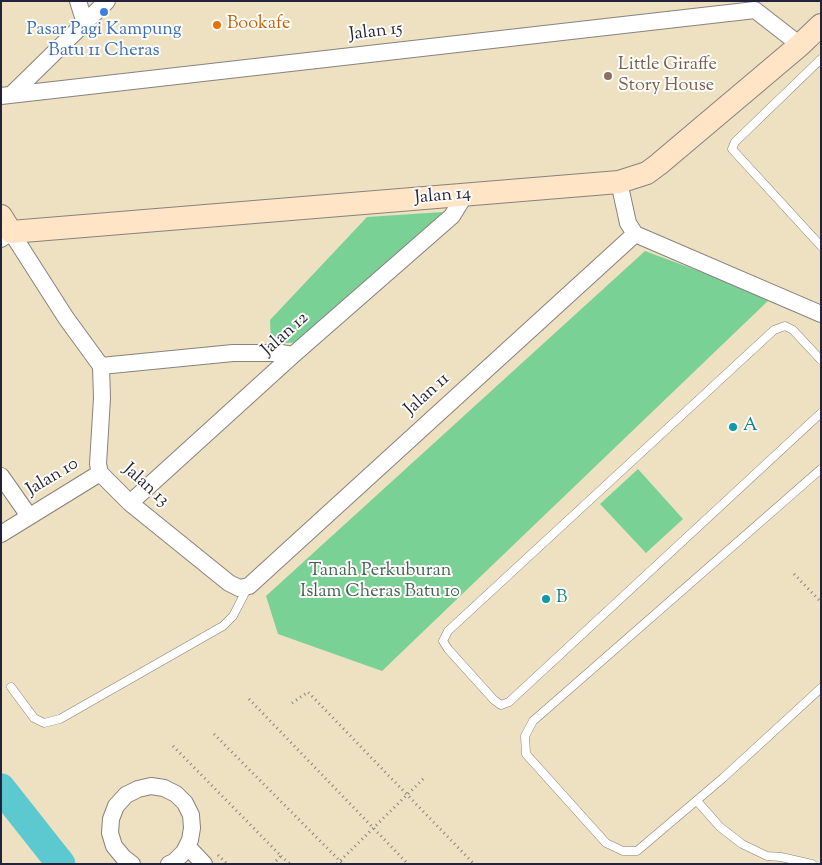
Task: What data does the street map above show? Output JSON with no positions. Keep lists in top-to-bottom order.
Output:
{
  "streets": {
    "street": [
      "Jalan 15",
      "Jalan 14",
      "Jalan 12",
      "Jalan 11",
      "Jalan 10",
      "Jalan 13"
    ]
  },
  "crossings": [
    ["Jalan 14", "Jalan 12"],
    ["Jalan 12", "Jalan 13"],
    ["Jalan 11", "Jalan 13"],
    ["Jalan 10", "Jalan 13"]
  ],
  "parks": ["Tanah Perkuburan Islam Cheras Batu 10"],
  "places": [
    "Pasar Pagi Kampung Batu 11 Cheras",
    "Bookafe",
    "Little Giraffe Story House",
    "A",
    "B"
  ]
}
